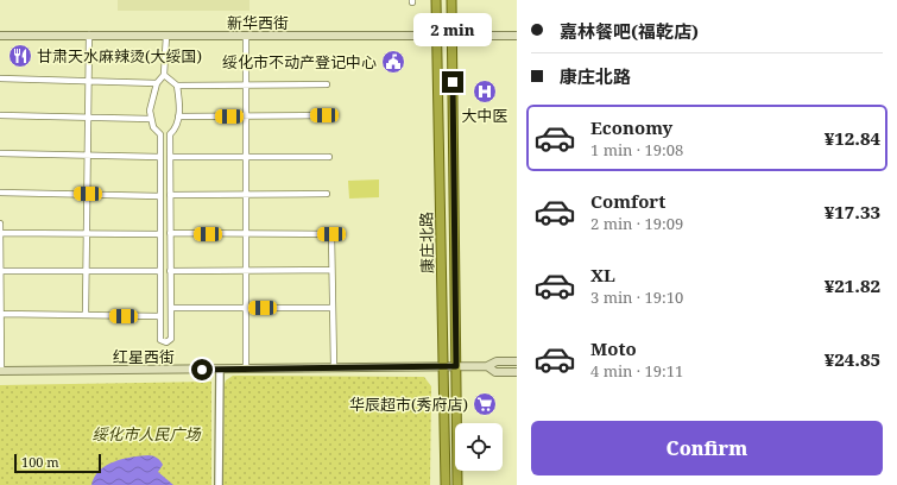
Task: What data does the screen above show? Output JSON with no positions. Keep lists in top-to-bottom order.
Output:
{
  "streets": {
    "highway": ["康庄北路"],
    "main road": ["新华西街", "红星西街"]
  },
  "crossings": [
    ["新华西街", "康庄北路"],
    ["康庄北路", "红星西街"]
  ],
  "parks": ["绥化市人民广场"],
  "places": {
    "restaurant": ["甘肃天水麻辣烫(大绥国)"],
    "public building": ["绥化市不动产登记中心"],
    "hospital": ["大中医"],
    "supermarket": ["华辰超市(秀府店)"]
  },
  "scale_bar": "100 m",
  "page": {
    "banner": ["嘉林餐吧(福乾店)", "康庄北路"],
    "bubble": "2 min",
    "list": [
      {
        "name": "Economy",
        "note": "1 min · 19:08",
        "value": "¥12.84"
      },
      {
        "name": "Comfort",
        "note": "2 min · 19:09",
        "value": "¥17.33"
      },
      {
        "name": "XL",
        "note": "3 min · 19:10",
        "value": "¥21.82"
      },
      {
        "name": "Moto",
        "note": "4 min · 19:11",
        "value": "¥24.85"
      }
    ],
    "buttons": "Confirm",
    "scale": "100 m"
  }
}
